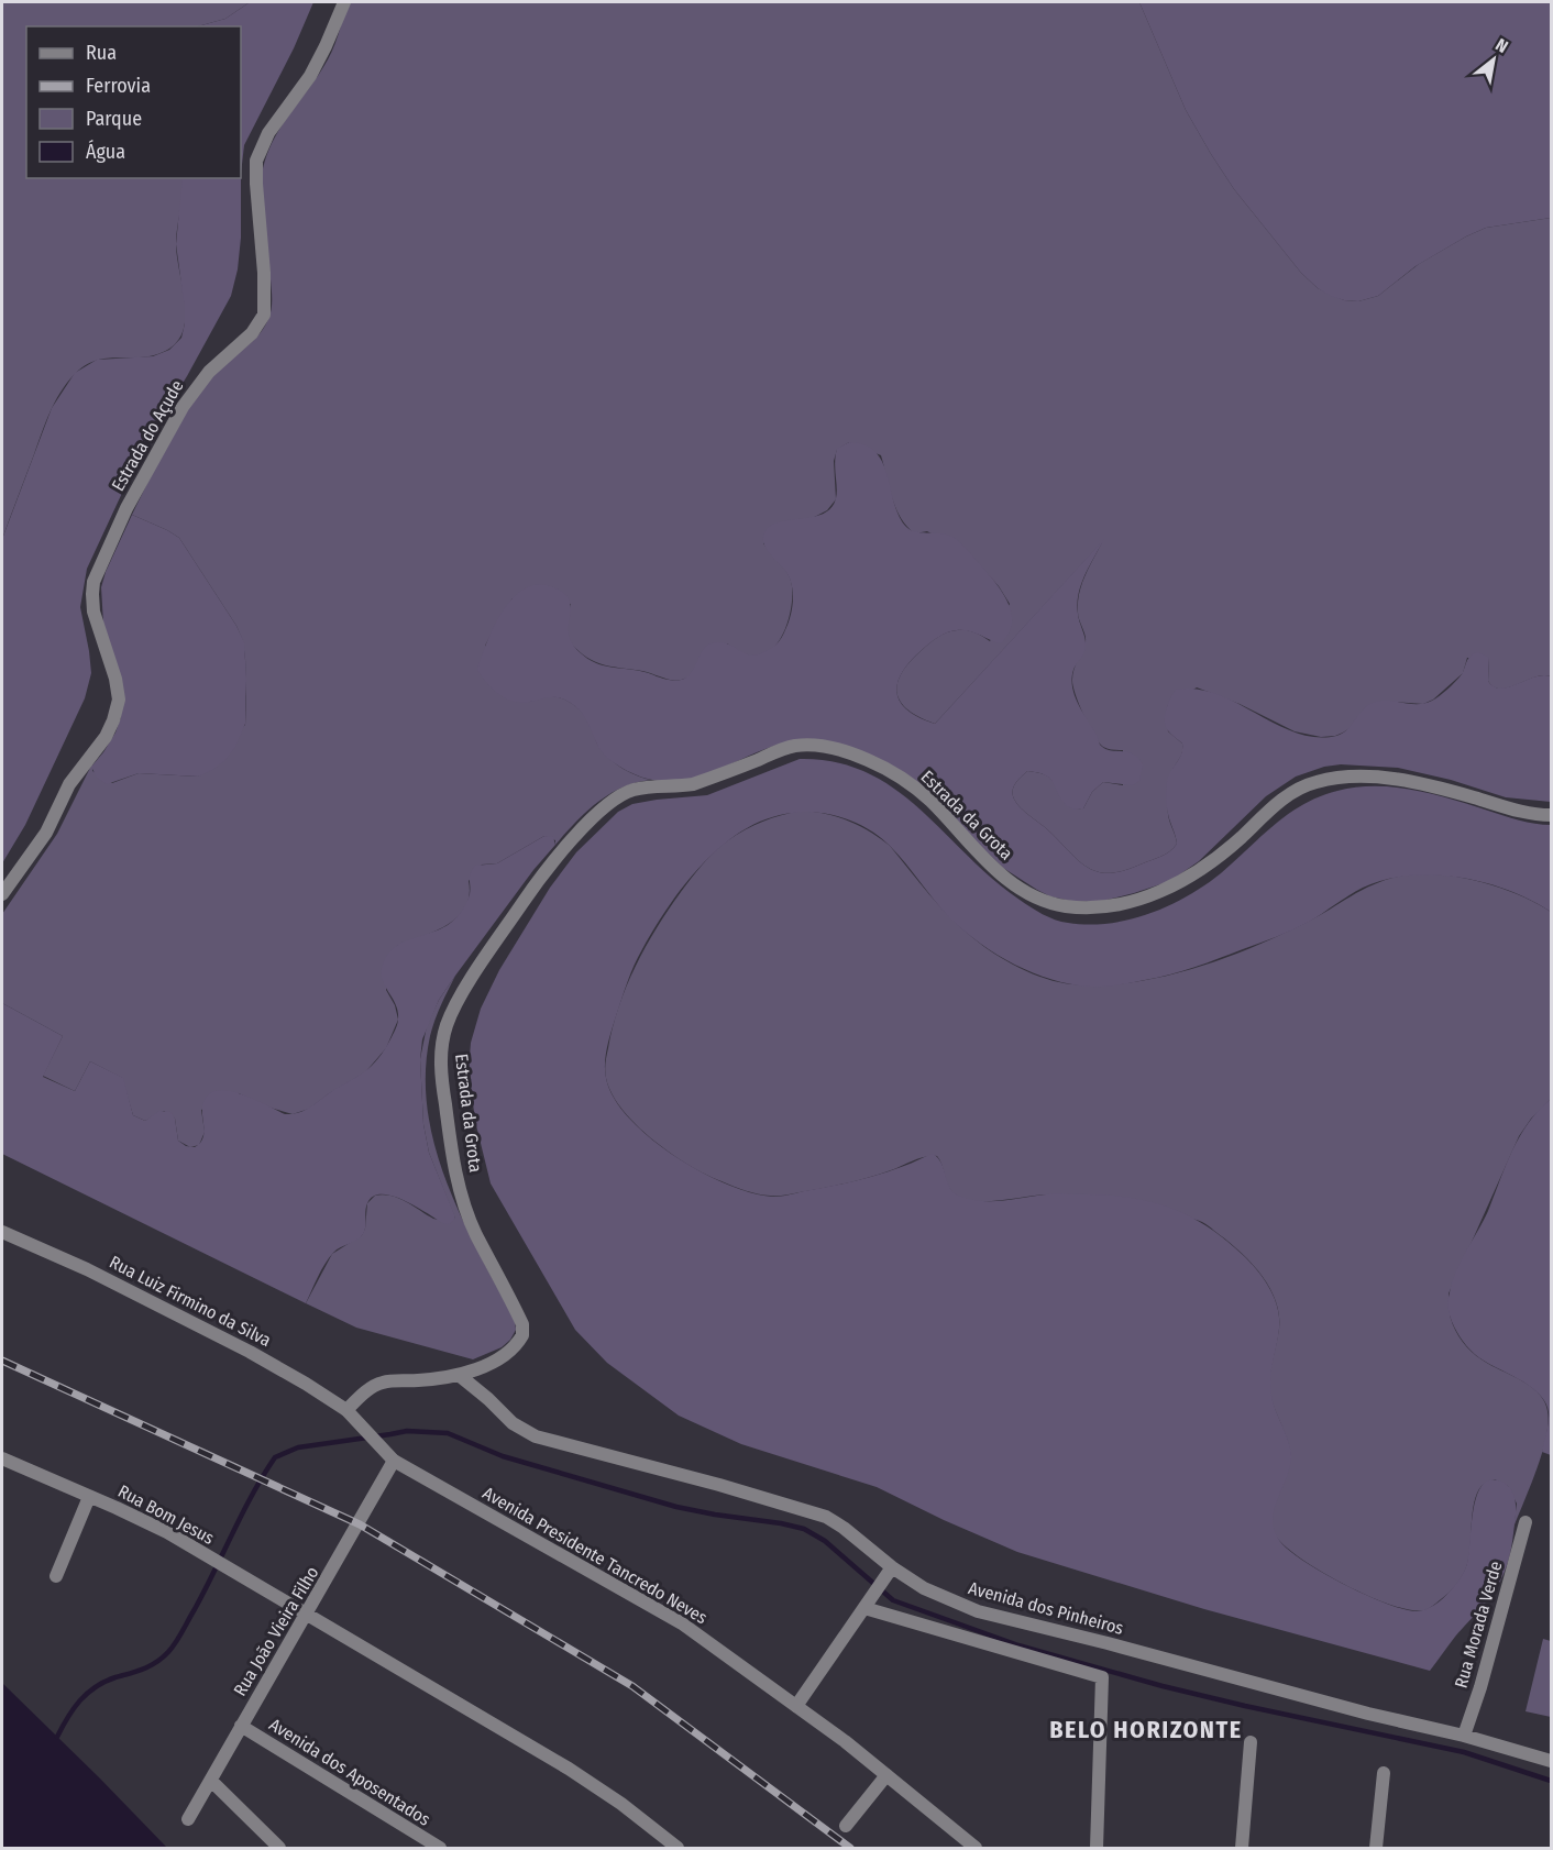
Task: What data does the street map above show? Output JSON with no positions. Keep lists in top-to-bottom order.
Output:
{
  "streets": {
    "street": [
      "Estrada do Açude",
      "Estrada da Grota",
      "Rua Luiz Firmino da Silva",
      "Rua Bom Jesus",
      "Avenida Presidente Tancredo Neves",
      "Avenida dos Pinheiros",
      "Rua Morada Verde",
      "Rua João Vieira Filho",
      "Avenida dos Aposentados"
    ]
  },
  "crossings": [
    ["Estrada da Grota", "Avenida dos Pinheiros"],
    ["Rua Luiz Firmino da Silva", "Avenida Presidente Tancredo Neves"],
    ["Rua Bom Jesus", "Rua João Vieira Filho"],
    ["Avenida Presidente Tancredo Neves", "Rua João Vieira Filho"],
    ["Avenida dos Pinheiros", "Rua Morada Verde"],
    ["Rua João Vieira Filho", "Avenida dos Aposentados"]
  ],
  "districts": ["BELO HORIZONTE"],
  "legend": [
    "Rua",
    "Ferrovia",
    "Parque",
    "Água"
  ],
  "north": "top right"
}
